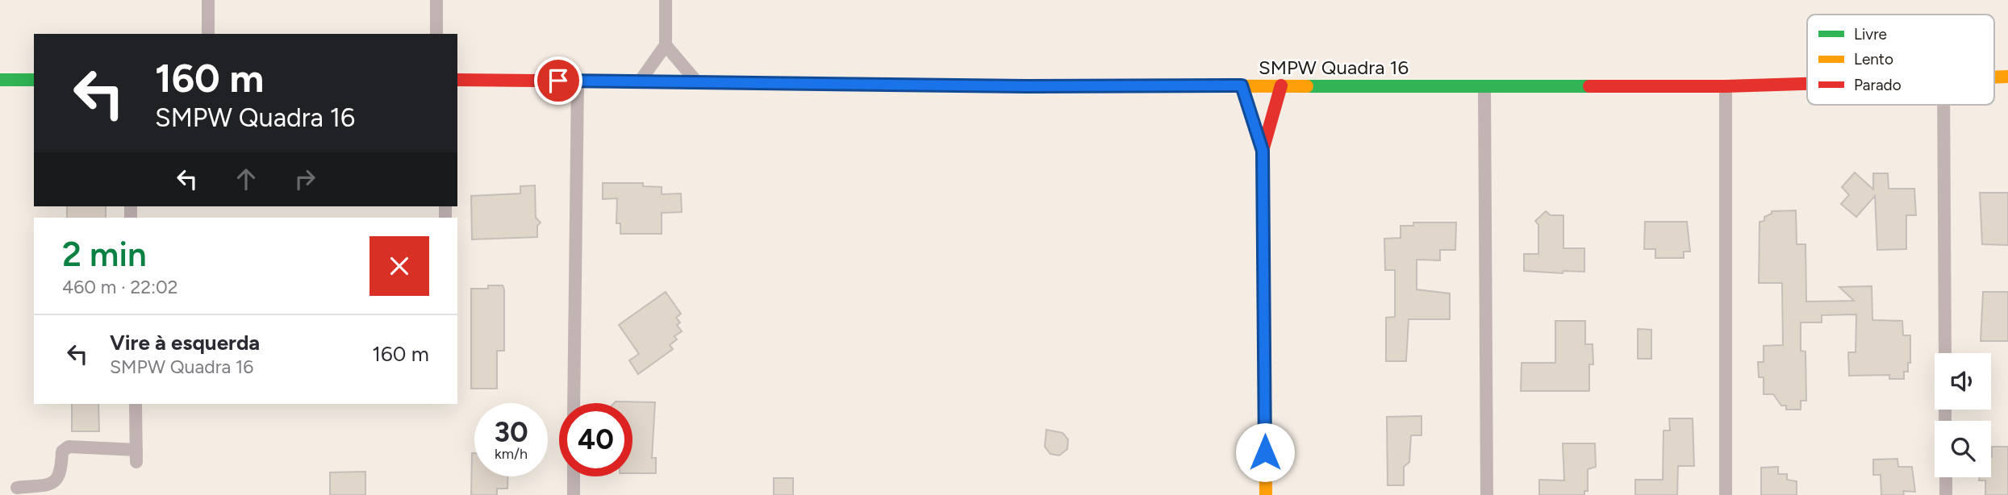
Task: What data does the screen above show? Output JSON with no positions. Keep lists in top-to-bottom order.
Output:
{
  "streets": {
    "street": ["SMPW Quadra 16"]
  },
  "legend": ["Livre", "Lento", "Parado"],
  "page": {
    "turn": ["160 m", "SMPW Quadra 16"],
    "heading": ["2 min", "460 m · 22:02"],
    "list": [
      {
        "name": "Vire à esquerda",
        "note": "SMPW Quadra 16",
        "value": "160 m"
      }
    ],
    "speed": "30 km/h",
    "limit": "40"
  }
}
